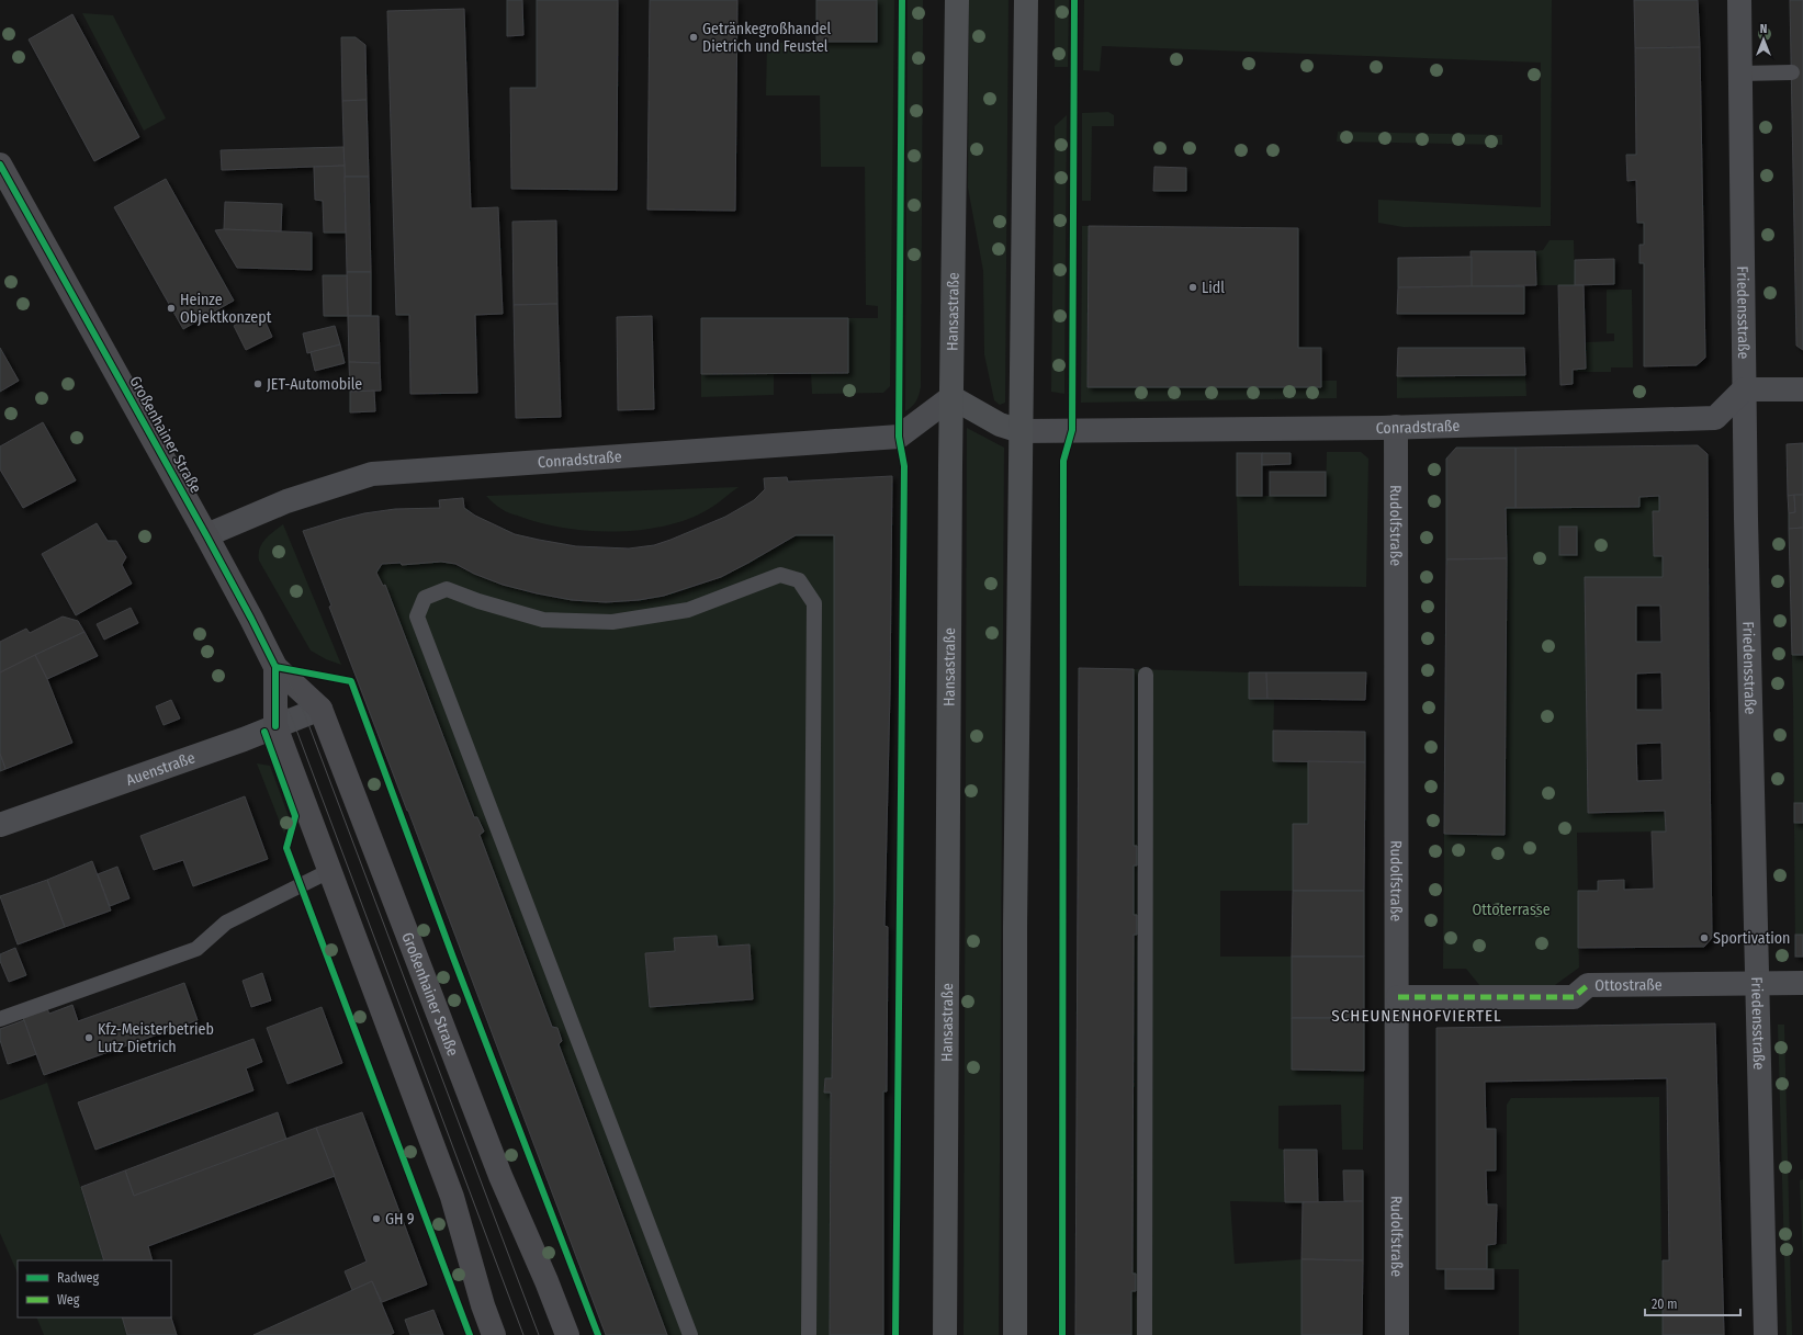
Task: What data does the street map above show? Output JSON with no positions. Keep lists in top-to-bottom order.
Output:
{
  "streets": {
    "main road": ["Hansastraße", "Großenhainer Straße"],
    "street": [
      "Friedensstraße",
      "Conradstraße",
      "Rudolfstraße",
      "Auenstraße",
      "Ottostraße"
    ]
  },
  "crossings": [
    ["Hansastraße", "Conradstraße"],
    ["Friedensstraße", "Conradstraße"],
    ["Friedensstraße", "Ottostraße"],
    ["Conradstraße", "Großenhainer Straße"],
    ["Conradstraße", "Rudolfstraße"],
    ["Großenhainer Straße", "Auenstraße"],
    ["Rudolfstraße", "Ottostraße"]
  ],
  "districts": ["SCHEUNENHOFVIERTEL"],
  "parks": ["Ottoterrasse"],
  "places": [
    "Getränkegroßhandel Dietrich und Feustel",
    "Lidl",
    "Heinze Objektkonzept",
    "JET-Automobile",
    "Sportivation",
    "Kfz-Meisterbetrieb Lutz Dietrich",
    "GH 9"
  ],
  "legend": ["Radweg", "Weg"],
  "scale_bar": "20 m",
  "north": "top"
}
